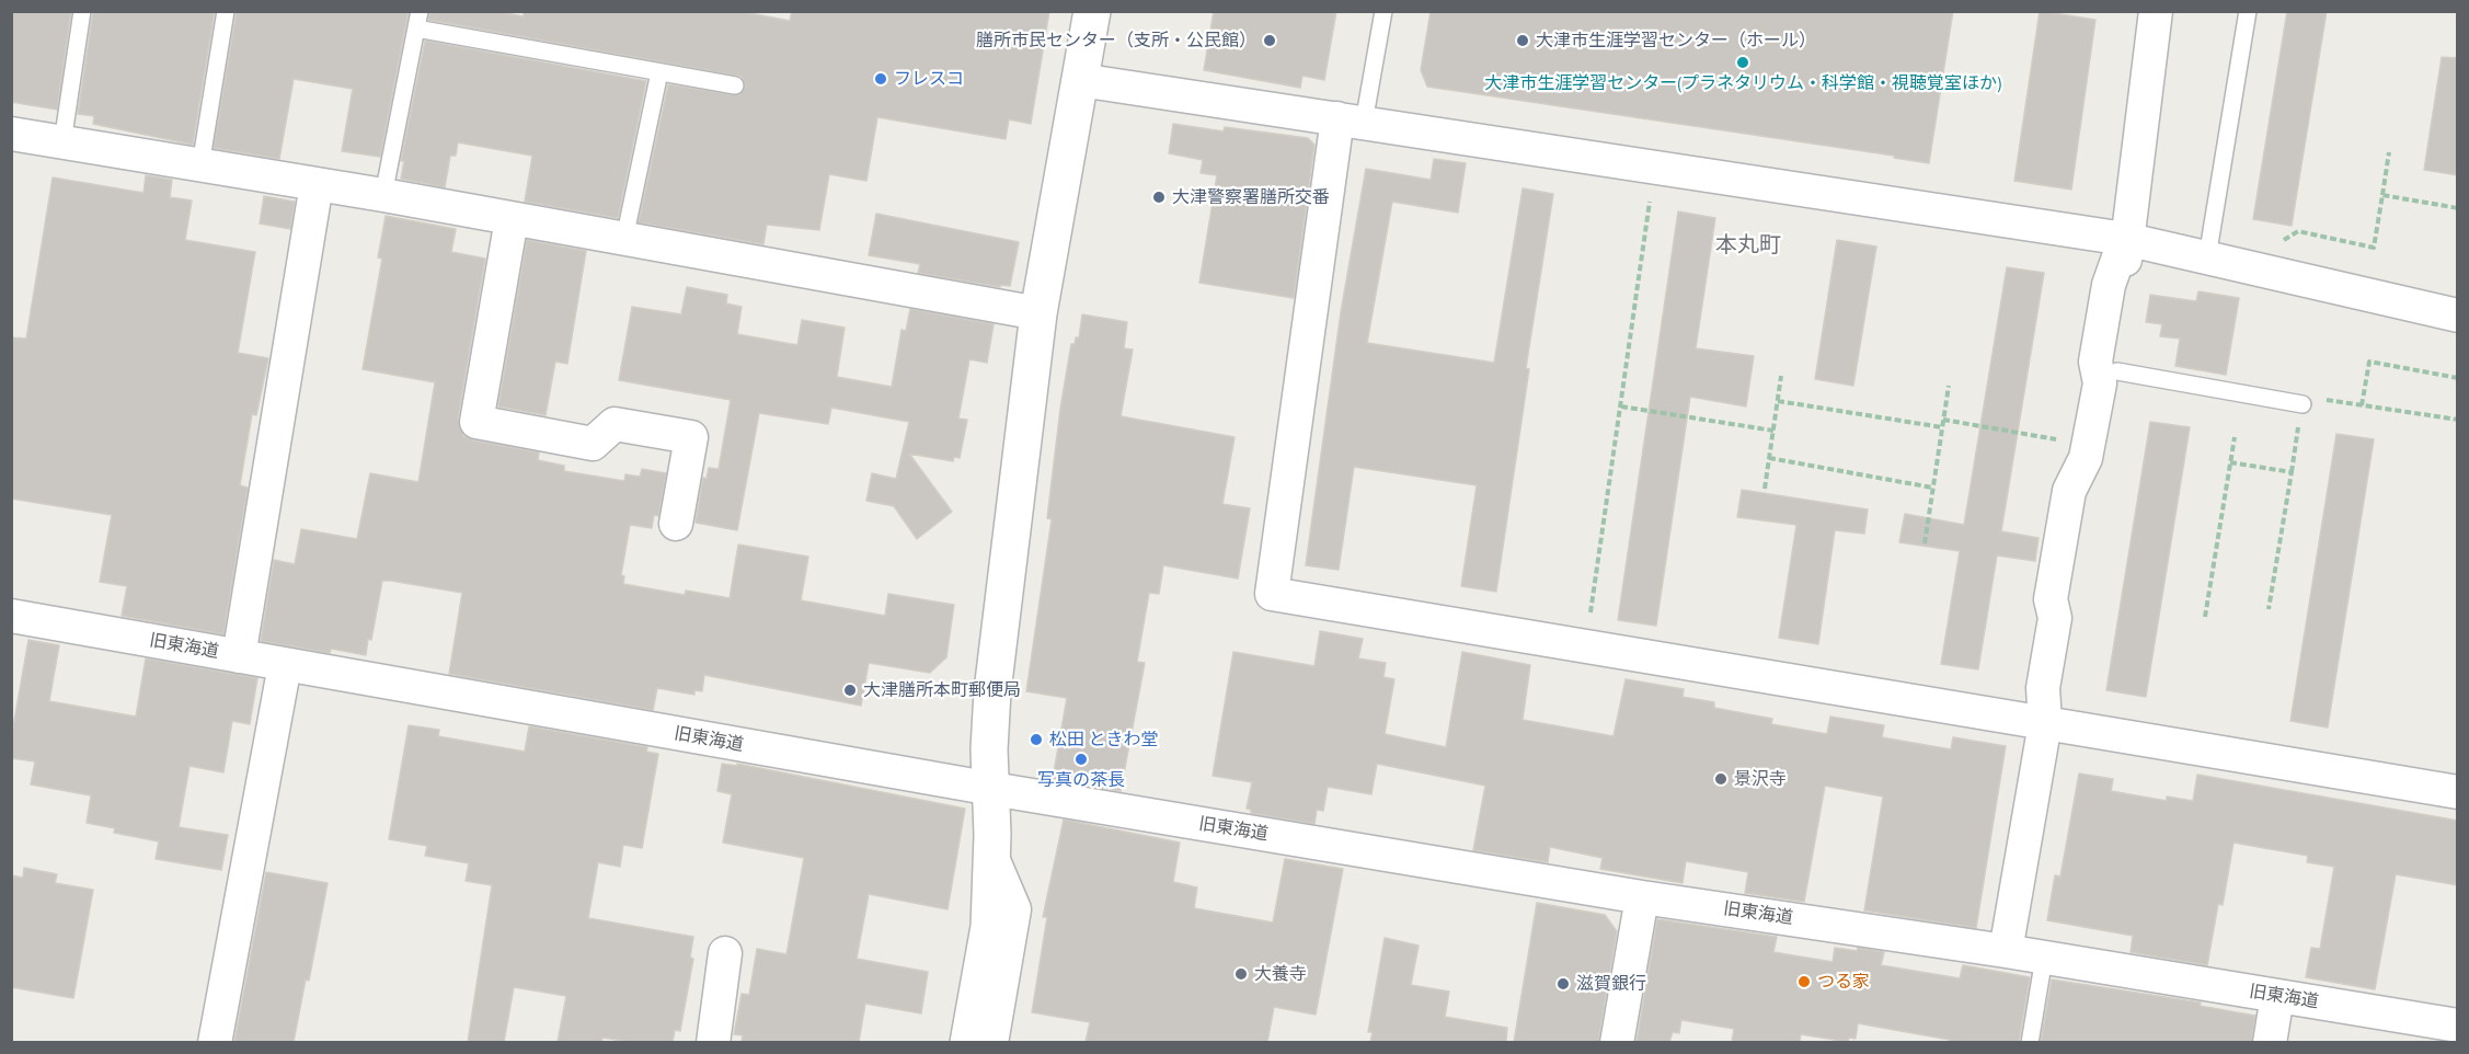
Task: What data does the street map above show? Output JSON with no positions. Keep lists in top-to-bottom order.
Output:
{
  "streets": {
    "street": ["旧東海道"]
  },
  "districts": ["本丸町"],
  "places": [
    "膳所市民センター（支所・公民館）",
    "大津市生涯学習センター（ホール）",
    "大津市生涯学習センター(プラネタリウム・科学館・視聴覚室ほか)",
    "フレスコ",
    "大津警察署膳所交番",
    "大津膳所本町郵便局",
    "松田 ときわ堂",
    "写真の茶長",
    "景沢寺",
    "大養寺",
    "つる家",
    "滋賀銀行"
  ]
}
